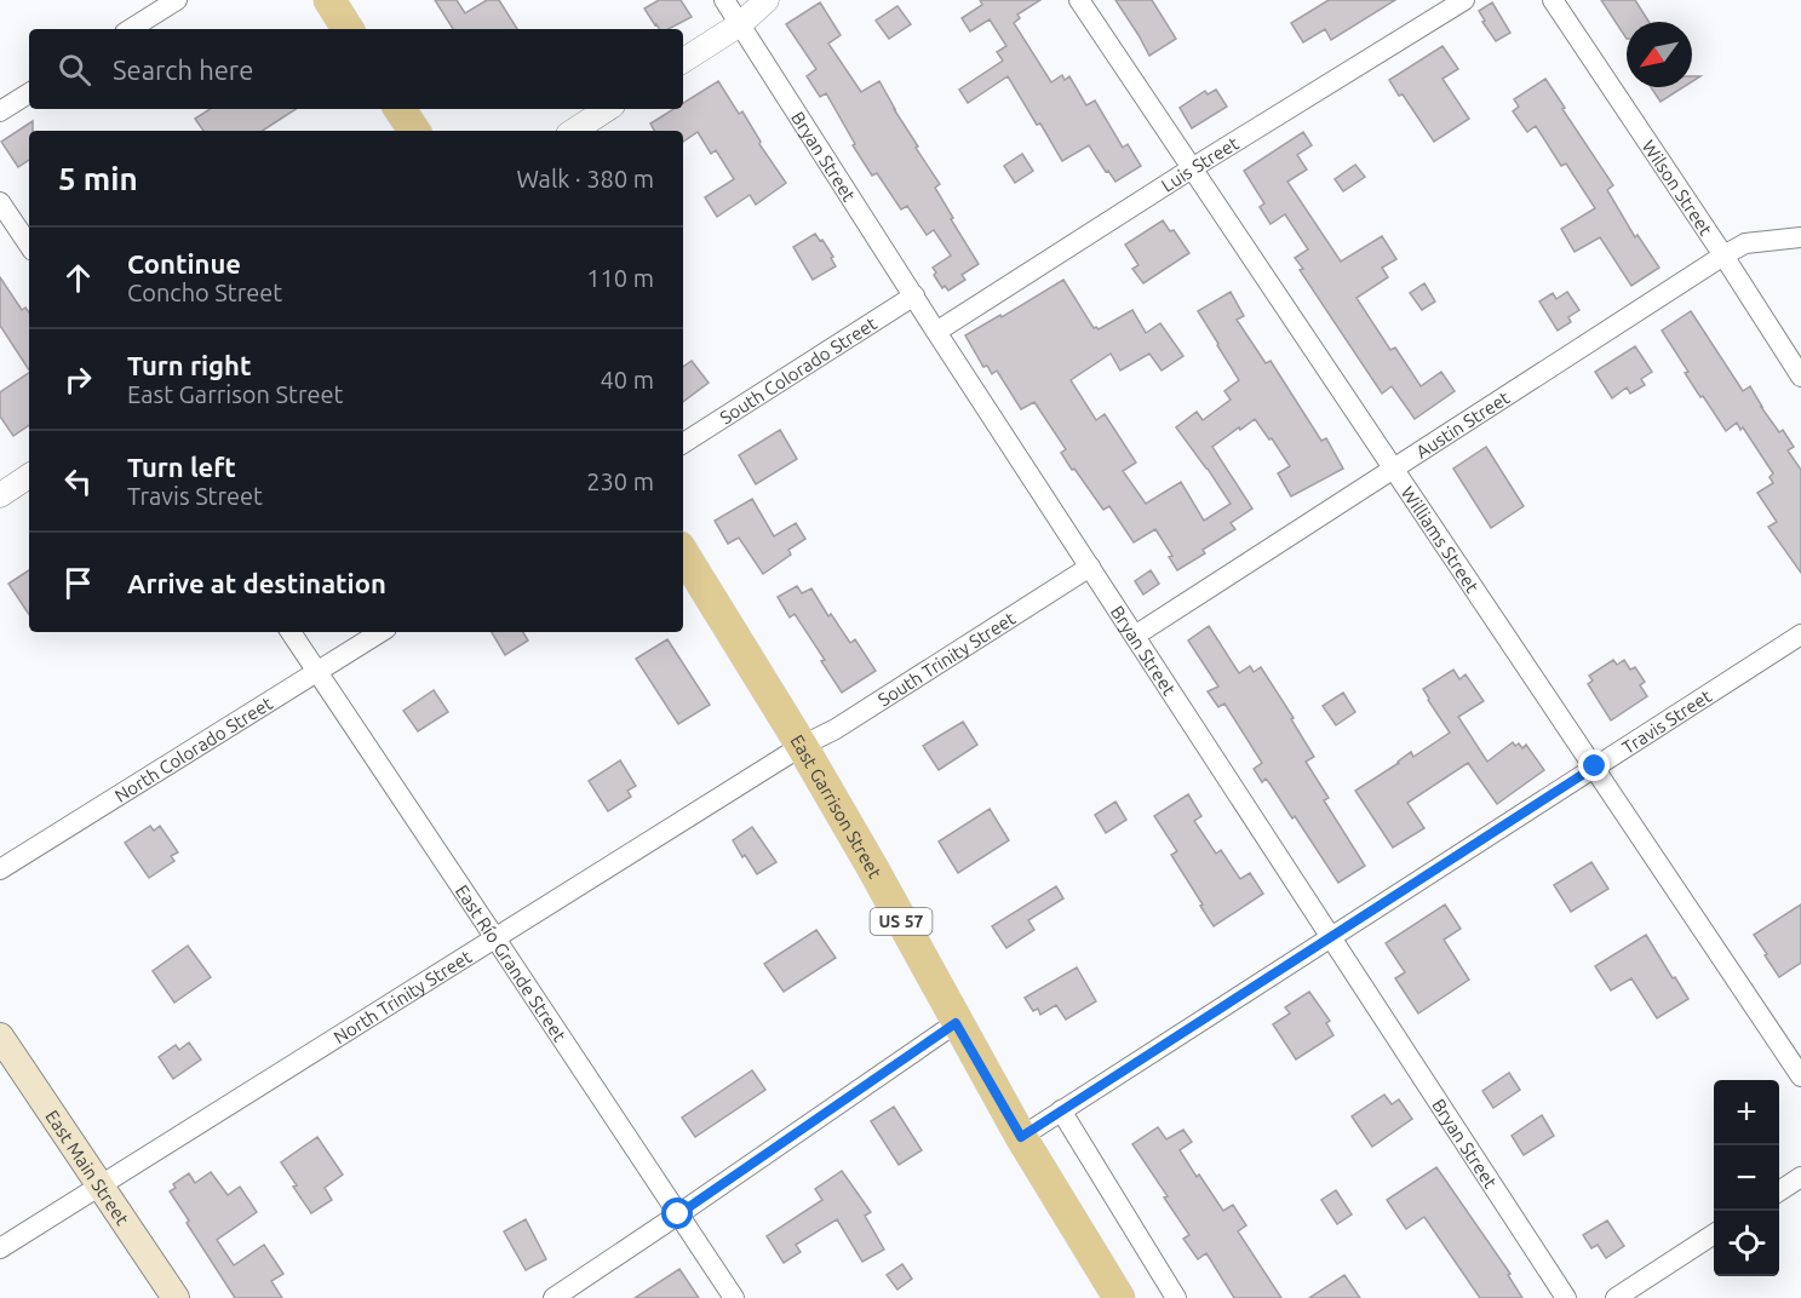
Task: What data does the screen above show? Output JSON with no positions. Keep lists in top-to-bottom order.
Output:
{
  "streets": {
    "main road": ["East Garrison Street", "US 57", "East Main Street"],
    "street": [
      "Bryan Street",
      "Luis Street",
      "Wilson Street",
      "South Colorado Street",
      "Austin Street",
      "Williams Street",
      "South Trinity Street",
      "Travis Street",
      "North Colorado Street",
      "East Río Grande Street",
      "North Trinity Street"
    ]
  },
  "crossings": [
    ["Bryan Street", "Luis Street"],
    ["Bryan Street", "South Colorado Street"],
    ["Bryan Street", "Austin Street"],
    ["Bryan Street", "South Trinity Street"],
    ["Bryan Street", "Travis Street"],
    ["Luis Street", "Williams Street"],
    ["Wilson Street", "Austin Street"],
    ["Austin Street", "Williams Street"],
    ["Williams Street", "Travis Street"],
    ["South Trinity Street", "East Garrison Street"],
    ["South Trinity Street", "North Trinity Street"],
    ["Travis Street", "East Garrison Street"],
    ["North Colorado Street", "East Río Grande Street"],
    ["East Garrison Street", "North Trinity Street"],
    ["East Río Grande Street", "North Trinity Street"],
    ["North Trinity Street", "East Main Street"]
  ],
  "north": "bottom left",
  "page": {
    "search": "Search here",
    "heading": ["5 min", "Walk · 380 m"],
    "list": [
      ["Continue", "Concho Street", "110 m"],
      ["Turn right", "East Garrison Street", "40 m"],
      ["Turn left", "Travis Street", "230 m"],
      "Arrive at destination"
    ],
    "map_buttons": ["+", "−"]
  }
}
